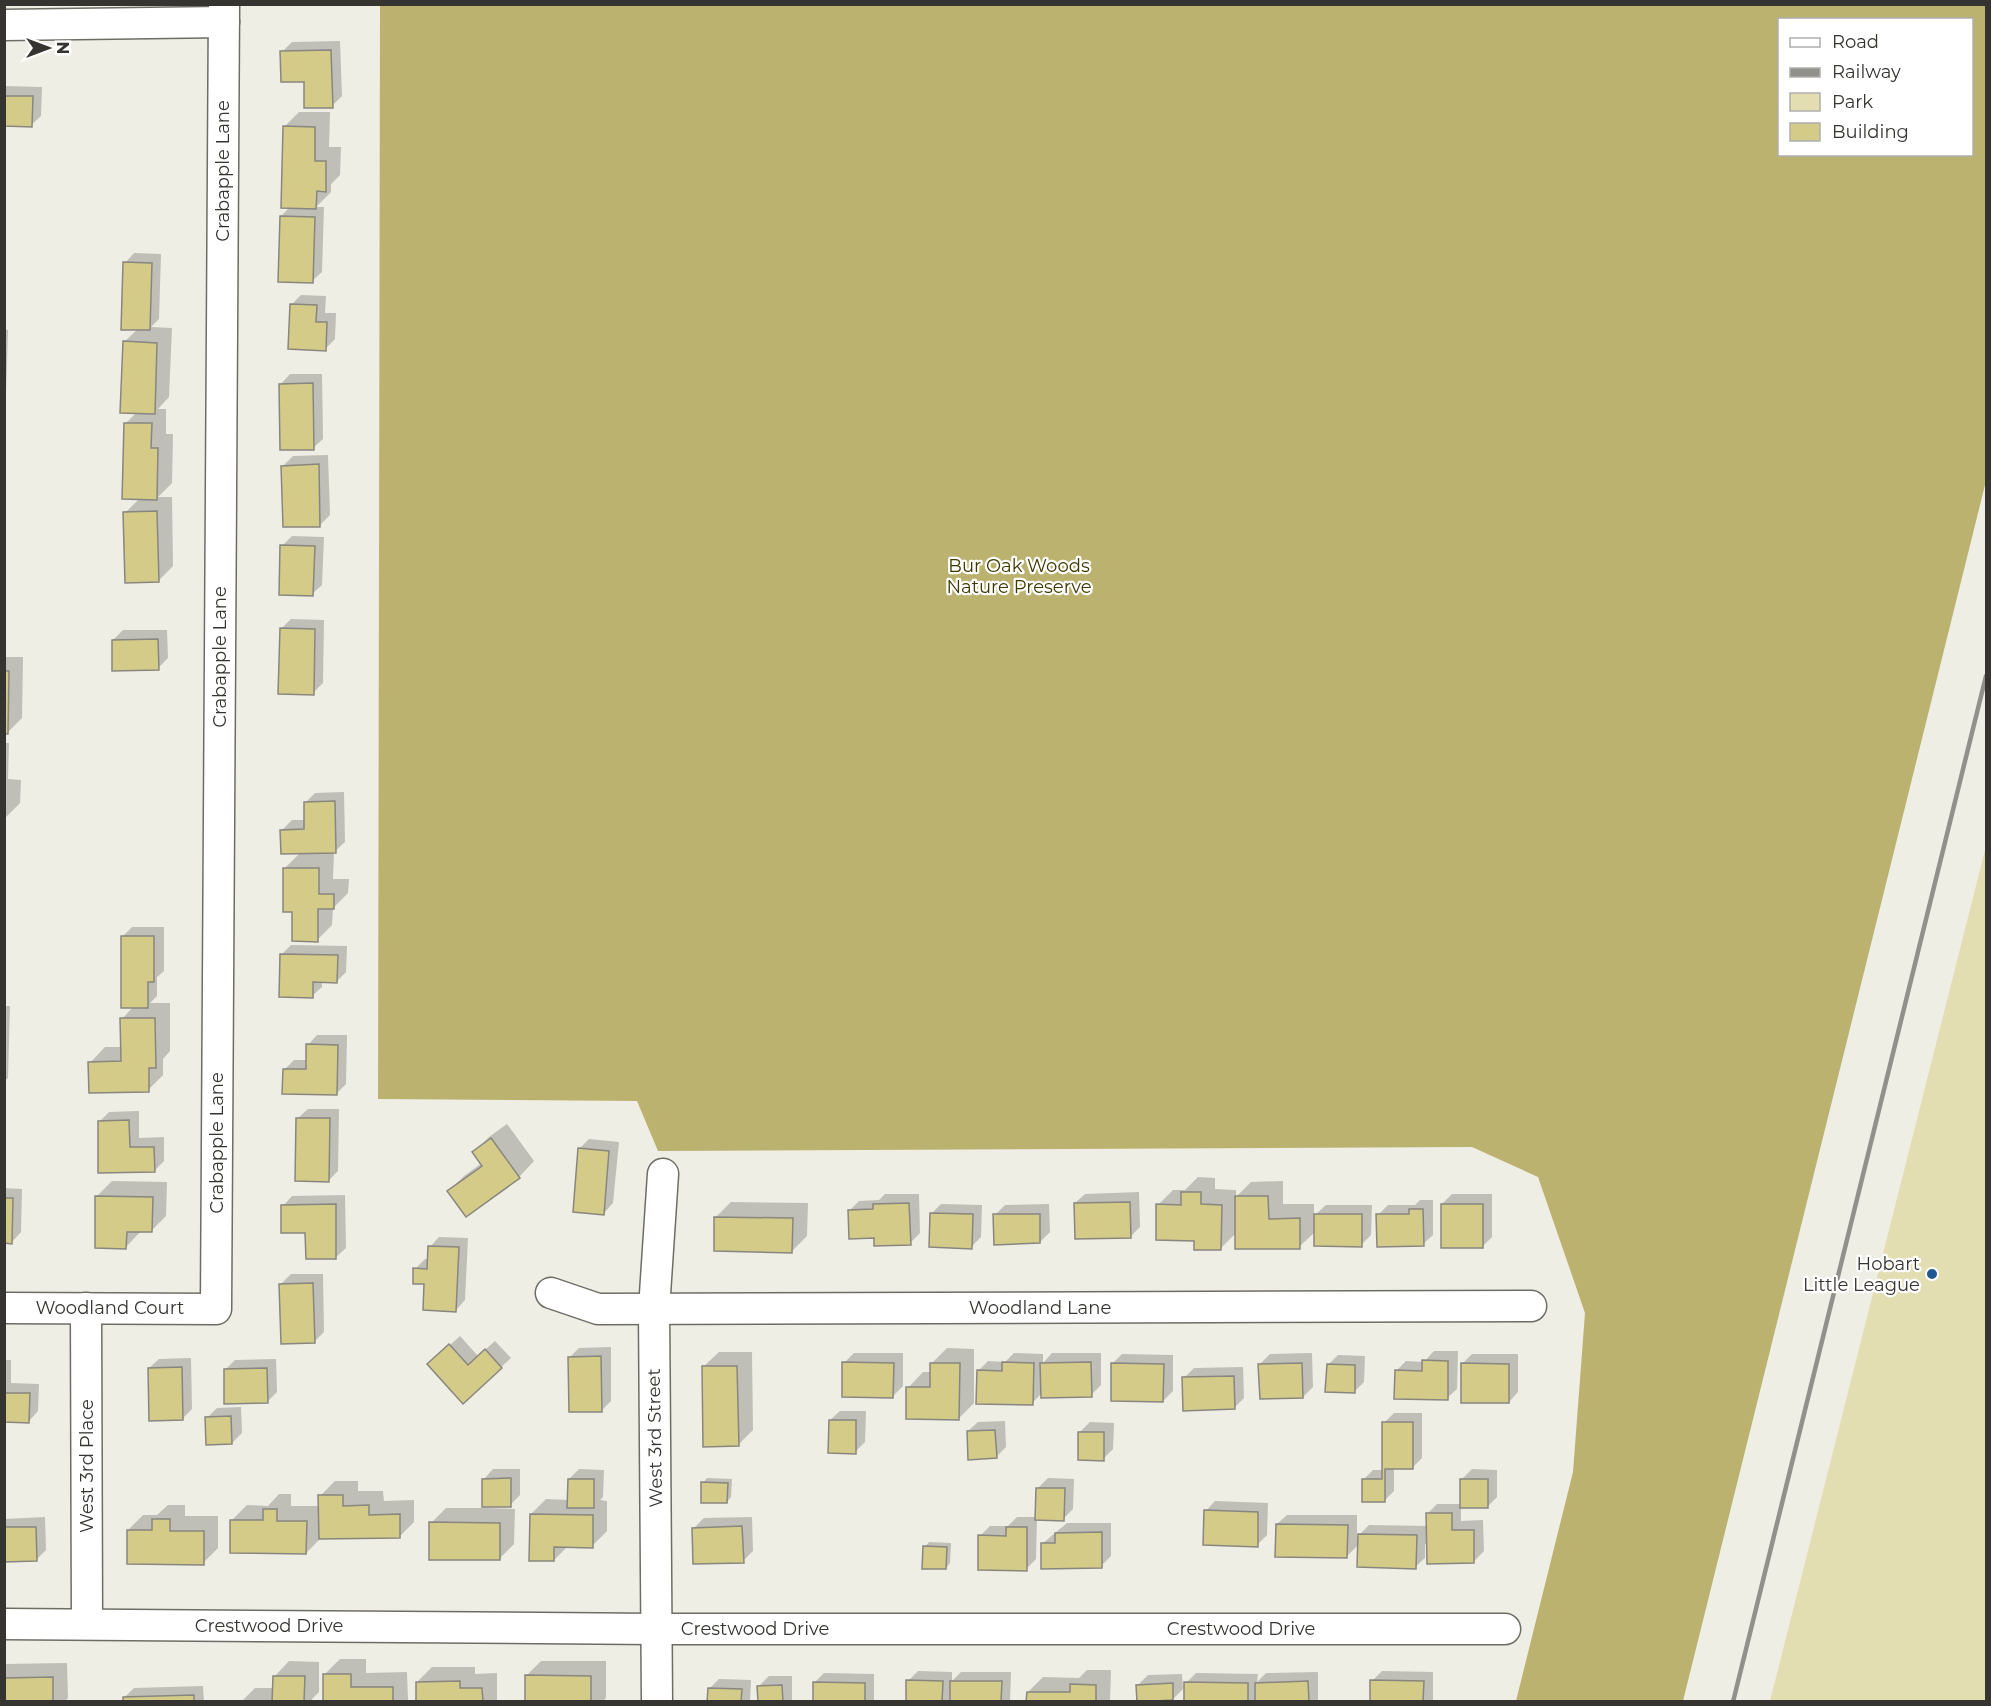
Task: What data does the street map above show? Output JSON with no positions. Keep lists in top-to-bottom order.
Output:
{
  "streets": {
    "street": [
      "Crabapple Lane",
      "Woodland Court",
      "Woodland Lane",
      "West 3rd Street",
      "West 3rd Place",
      "Crestwood Drive"
    ]
  },
  "crossings": [
    ["Crabapple Lane", "Woodland Court"],
    ["Woodland Court", "West 3rd Place"],
    ["Woodland Lane", "West 3rd Street"],
    ["West 3rd Street", "Crestwood Drive"],
    ["West 3rd Place", "Crestwood Drive"]
  ],
  "parks": ["Bur Oak Woods Nature Preserve"],
  "places": ["Hobart Little League"],
  "legend": [
    "Road",
    "Railway",
    "Park",
    "Building"
  ],
  "north": "right"
}
